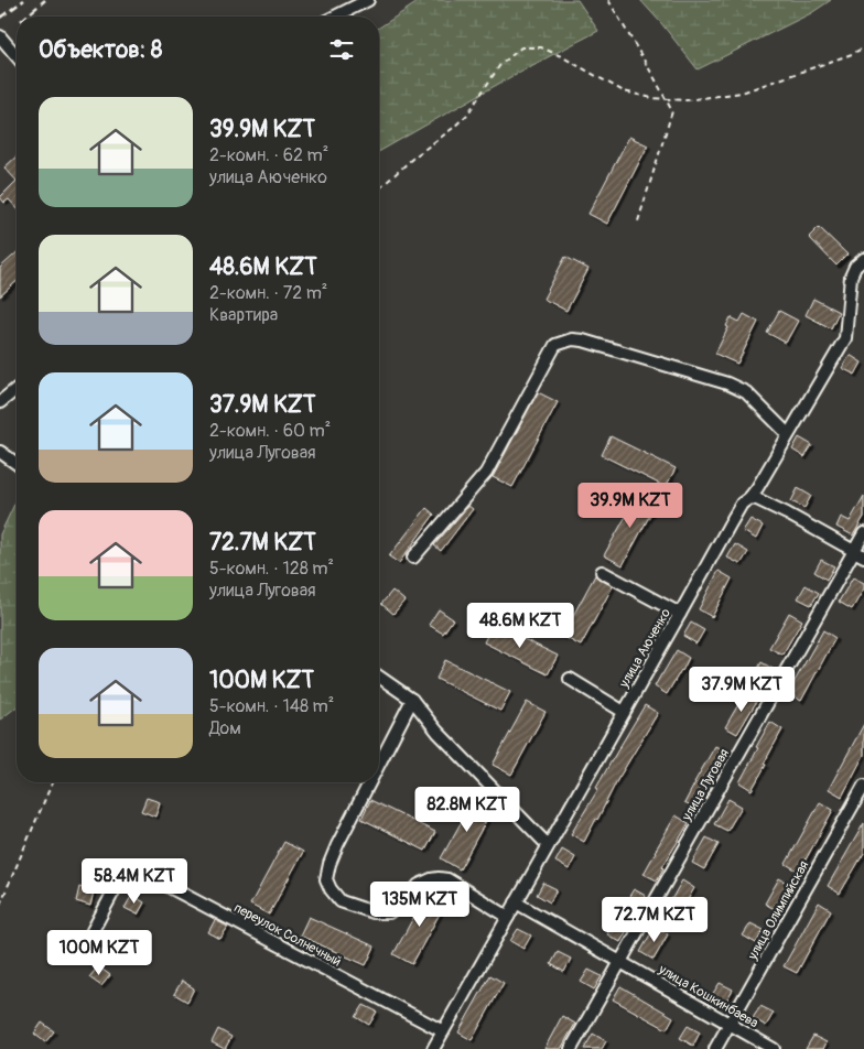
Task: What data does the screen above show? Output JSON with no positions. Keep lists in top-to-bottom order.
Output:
{
  "streets": {
    "street": [
      "улица Аюченко",
      "улица Луговая",
      "улица Олимпийская",
      "переулок Солнечный",
      "улица Кошкинбаева"
    ]
  },
  "crossings": [
    ["улица Аюченко", "переулок Солнечный"],
    ["улица Аюченко", "улица Кошкинбаева"],
    ["улица Луговая", "улица Кошкинбаева"],
    ["улица Олимпийская", "улица Кошкинбаева"]
  ],
  "page": {
    "heading": "Объектов: 8",
    "list": [
      {
        "name": "39.9M KZT",
        "note": "2-комн. · 62 m² · улица Аюченко"
      },
      {
        "name": "48.6M KZT",
        "note": "2-комн. · 72 m² · Квартира"
      },
      {
        "name": "37.9M KZT",
        "note": "2-комн. · 60 m² · улица Луговая"
      },
      {
        "name": "72.7M KZT",
        "note": "5-комн. · 128 m² · улица Луговая"
      },
      {
        "name": "100M KZT",
        "note": "5-комн. · 148 m² · Дом"
      }
    ],
    "price": [
      "39.9M KZT",
      "48.6M KZT",
      "37.9M KZT",
      "82.8M KZT",
      "58.4M KZT",
      "135M KZT",
      "72.7M KZT",
      "100M KZT"
    ]
  }
}
